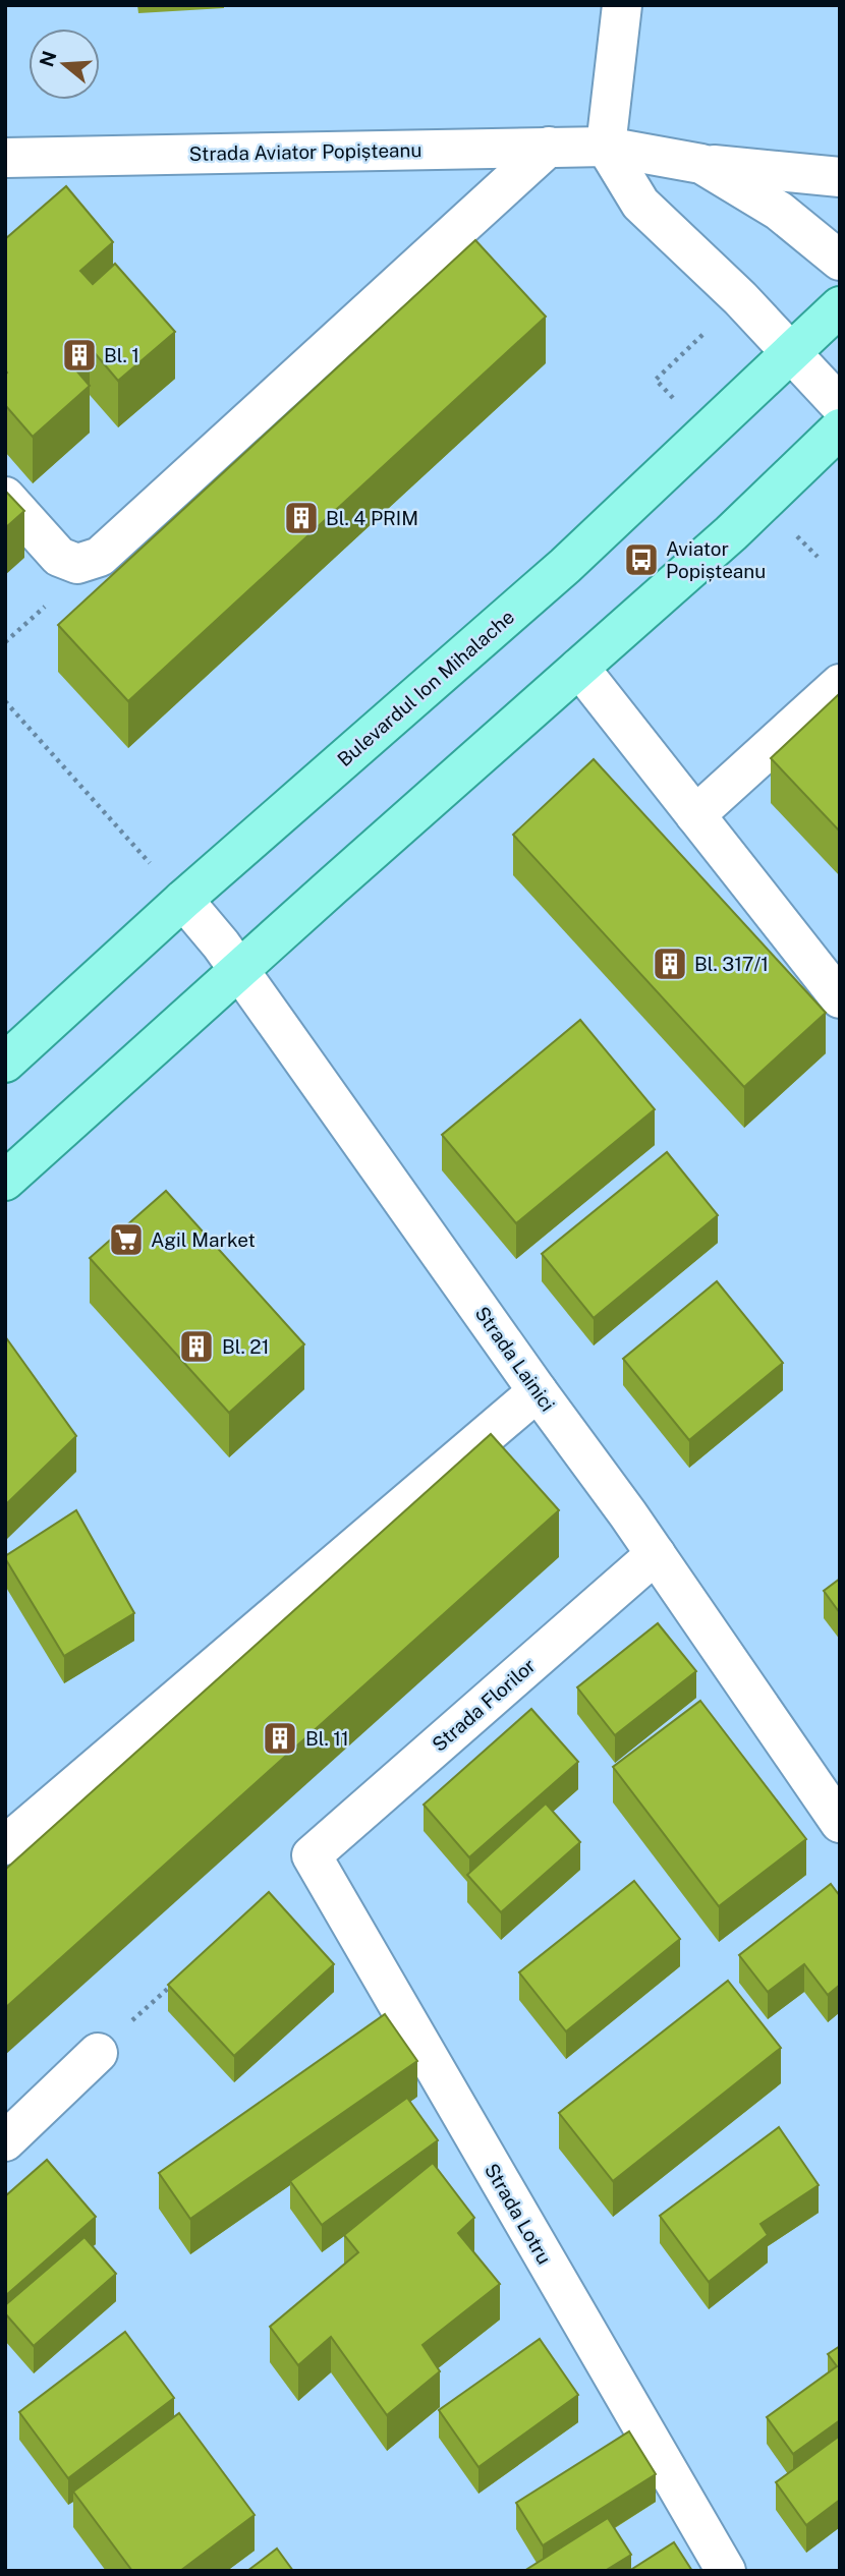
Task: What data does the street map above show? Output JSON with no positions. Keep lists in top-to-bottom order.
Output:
{
  "streets": {
    "main road": ["Bulevardul Ion Mihalache"],
    "street": [
      "Strada Aviator Popișteanu",
      "Strada Lainici",
      "Strada Florilor",
      "Strada Lotru"
    ]
  },
  "crossings": [
    ["Bulevardul Ion Mihalache", "Strada Lainici"],
    ["Strada Lainici", "Strada Florilor"],
    ["Strada Florilor", "Strada Lotru"]
  ],
  "places": {
    "building": [
      "Bl. 1",
      "Bl. 4 PRIM",
      "Bl. 317/1",
      "Bl. 21",
      "Bl. 11"
    ],
    "bus stop": ["Aviator Popișteanu"],
    "supermarket": ["Agil Market"]
  },
  "north": "left"
}
